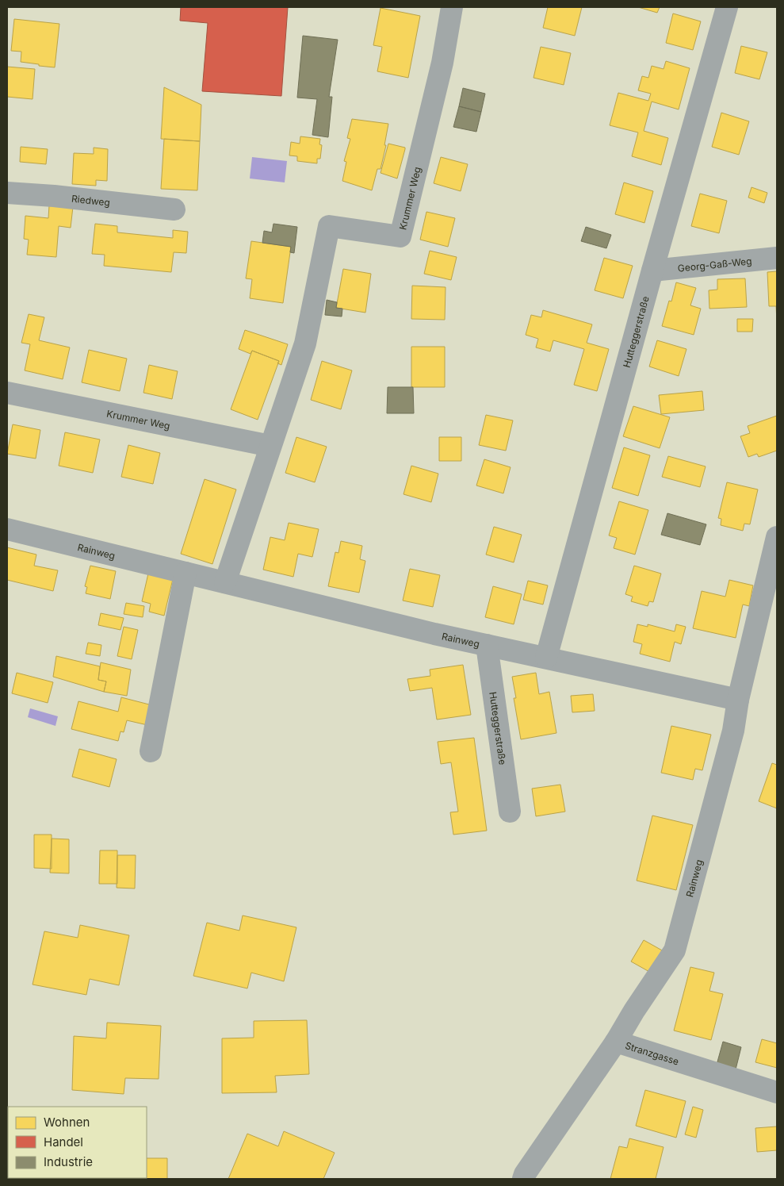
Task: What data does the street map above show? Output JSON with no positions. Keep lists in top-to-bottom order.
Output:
{
  "streets": {
    "street": [
      "Krummer Weg",
      "Riedweg",
      "Georg-Gaß-Weg",
      "Hutteggerstraße",
      "Rainweg",
      "Stranzgasse"
    ]
  },
  "crossings": [
    ["Krummer Weg", "Rainweg"],
    ["Georg-Gaß-Weg", "Hutteggerstraße"],
    ["Hutteggerstraße", "Rainweg"],
    ["Rainweg", "Stranzgasse"]
  ],
  "legend": ["Wohnen", "Handel", "Industrie"]
}
